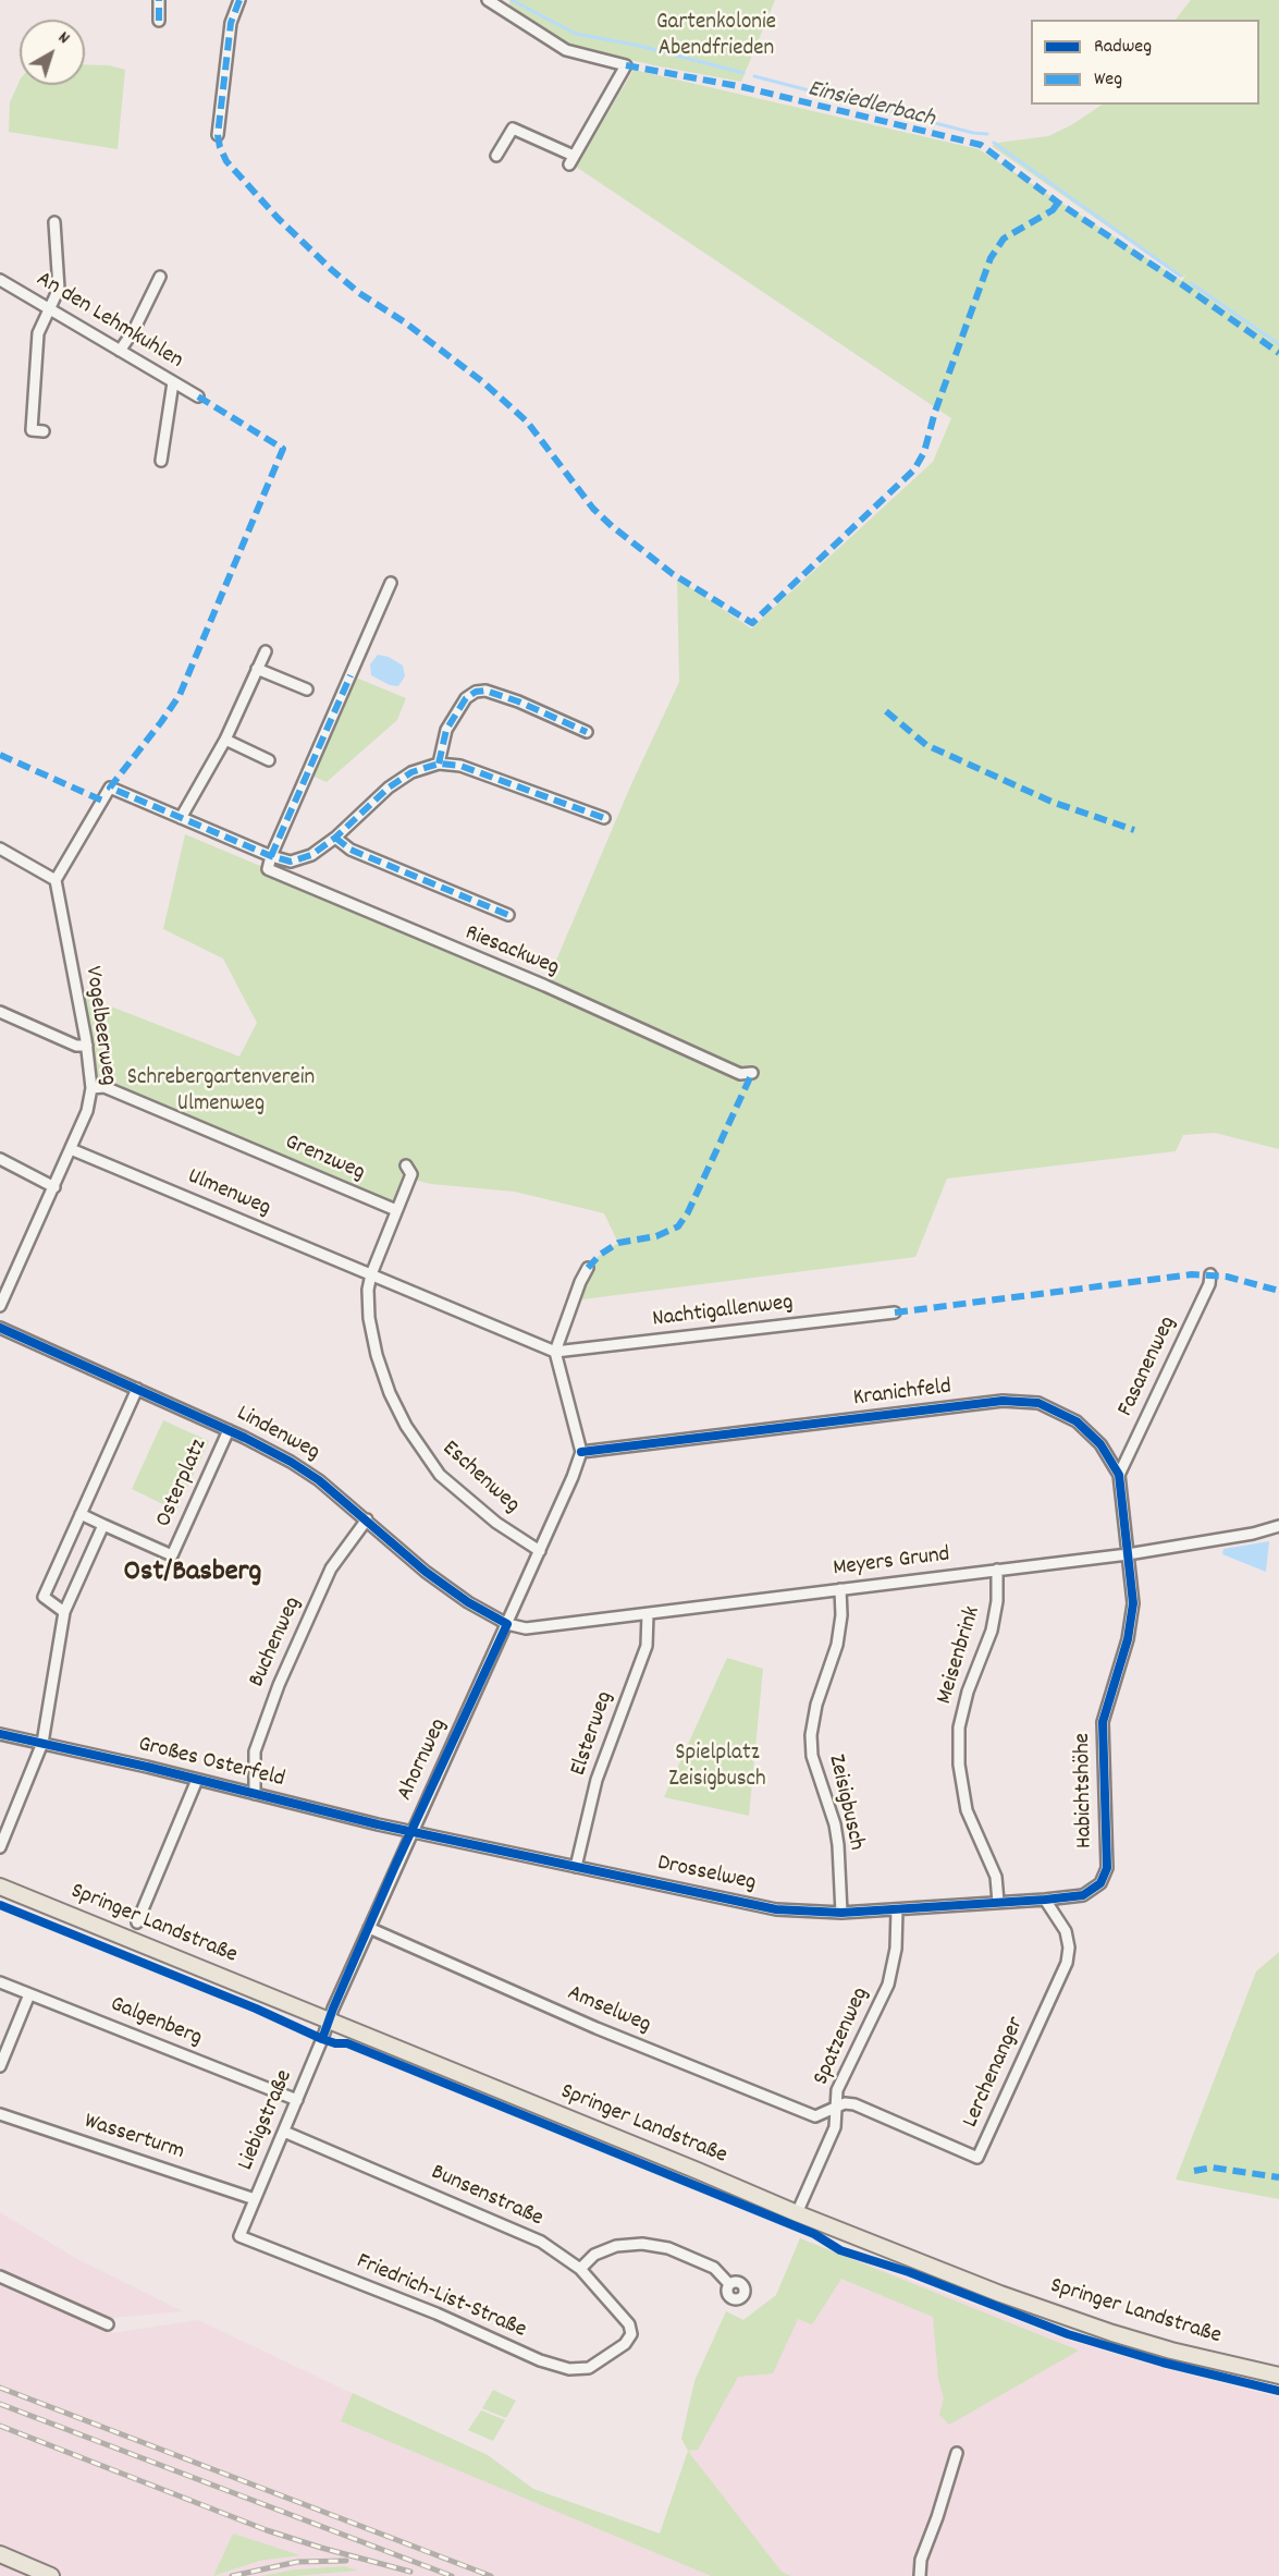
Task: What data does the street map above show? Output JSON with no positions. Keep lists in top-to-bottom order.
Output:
{
  "streets": {
    "main road": ["Springer Landstraße"],
    "street": [
      "An den Lehmkuhlen",
      "Riesackweg",
      "Vogelbeerweg",
      "Grenzweg",
      "Ulmenweg",
      "Nachtigallenweg",
      "Fasanenweg",
      "Kranichfeld",
      "Lindenweg",
      "Eschenweg",
      "Osterplatz",
      "Meyers Grund",
      "Buchenweg",
      "Meisenbrink",
      "Elsterweg",
      "Ahornweg",
      "Großes Osterfeld",
      "Habichtshöhe",
      "Zeisigbusch",
      "Drosselweg",
      "Amselweg",
      "Galgenberg",
      "Spatzenweg",
      "Lerchenanger",
      "Liebigstraße",
      "Wasserturm",
      "Bunsenstraße",
      "Friedrich-List-Straße"
    ]
  },
  "crossings": [
    ["Vogelbeerweg", "Grenzweg"],
    ["Vogelbeerweg", "Ulmenweg"],
    ["Ulmenweg", "Nachtigallenweg"],
    ["Ulmenweg", "Eschenweg"],
    ["Fasanenweg", "Kranichfeld"],
    ["Kranichfeld", "Meyers Grund"],
    ["Kranichfeld", "Ahornweg"],
    ["Kranichfeld", "Habichtshöhe"],
    ["Lindenweg", "Osterplatz"],
    ["Lindenweg", "Meyers Grund"],
    ["Lindenweg", "Buchenweg"],
    ["Lindenweg", "Ahornweg"],
    ["Eschenweg", "Ahornweg"],
    ["Meyers Grund", "Meisenbrink"],
    ["Meyers Grund", "Elsterweg"],
    ["Meyers Grund", "Ahornweg"],
    ["Meyers Grund", "Habichtshöhe"],
    ["Meyers Grund", "Zeisigbusch"],
    ["Buchenweg", "Großes Osterfeld"],
    ["Meisenbrink", "Habichtshöhe"],
    ["Meisenbrink", "Drosselweg"],
    ["Elsterweg", "Drosselweg"],
    ["Ahornweg", "Großes Osterfeld"],
    ["Ahornweg", "Drosselweg"],
    ["Ahornweg", "Springer Landstraße"],
    ["Ahornweg", "Amselweg"],
    ["Ahornweg", "Liebigstraße"],
    ["Großes Osterfeld", "Drosselweg"],
    ["Habichtshöhe", "Drosselweg"],
    ["Habichtshöhe", "Lerchenanger"],
    ["Zeisigbusch", "Drosselweg"],
    ["Drosselweg", "Spatzenweg"],
    ["Springer Landstraße", "Spatzenweg"],
    ["Springer Landstraße", "Liebigstraße"],
    ["Amselweg", "Spatzenweg"],
    ["Amselweg", "Lerchenanger"],
    ["Galgenberg", "Liebigstraße"],
    ["Spatzenweg", "Lerchenanger"],
    ["Liebigstraße", "Wasserturm"],
    ["Liebigstraße", "Bunsenstraße"],
    ["Liebigstraße", "Friedrich-List-Straße"],
    ["Bunsenstraße", "Friedrich-List-Straße"]
  ],
  "districts": ["Ost/Basberg"],
  "water": ["Einsiedlerbach"],
  "parks": ["Gartenkolonie Abendfrieden", "Schrebergartenverein Ulmenweg", "Spielplatz Zeisigbusch"],
  "legend": ["Radweg", "Weg"],
  "north": "top right"
}
